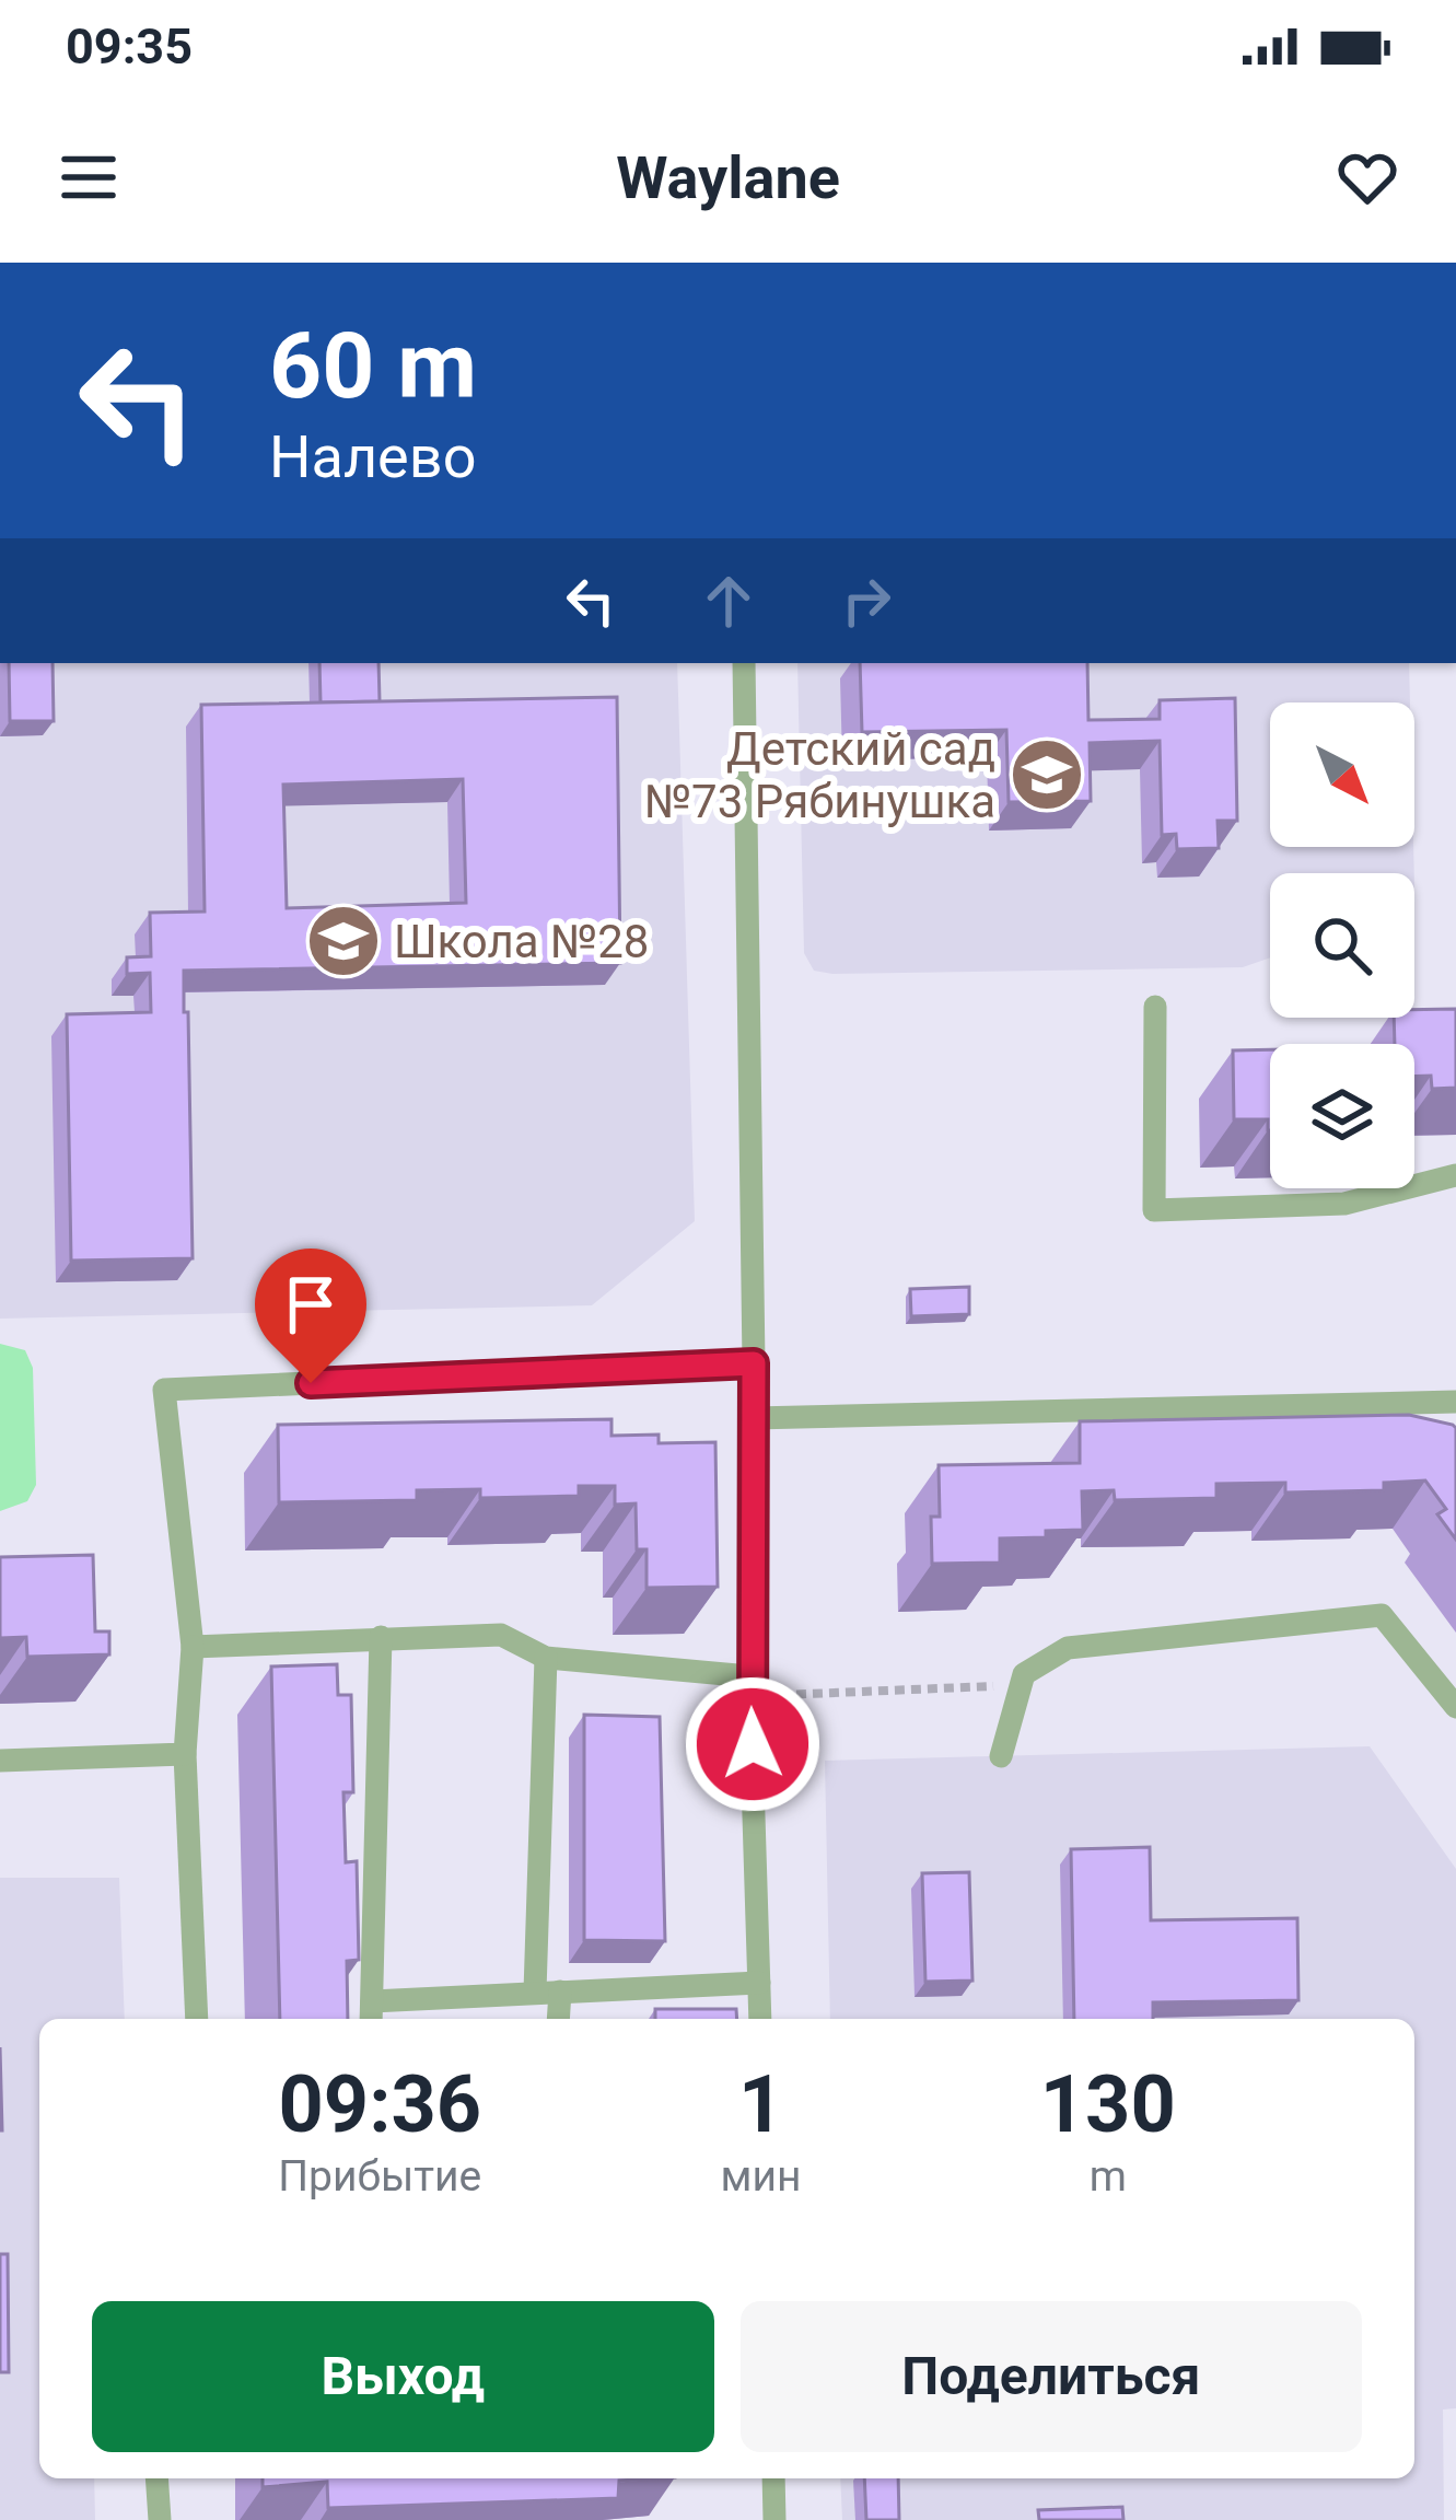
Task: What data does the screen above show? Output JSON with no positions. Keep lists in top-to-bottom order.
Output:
{
  "places": {
    "school or university": ["Детский сад №73 Рябинушка", "Школа №28"]
  },
  "north": "bottom right",
  "page": {
    "status": "09:35",
    "header": "Waylane",
    "turn": ["60 m", "Налево"],
    "eta": [
      "09:36",
      "Прибытие",
      "1",
      "мин",
      "130",
      "m"
    ],
    "buttons": ["Выход", "Поделиться"]
  }
}
